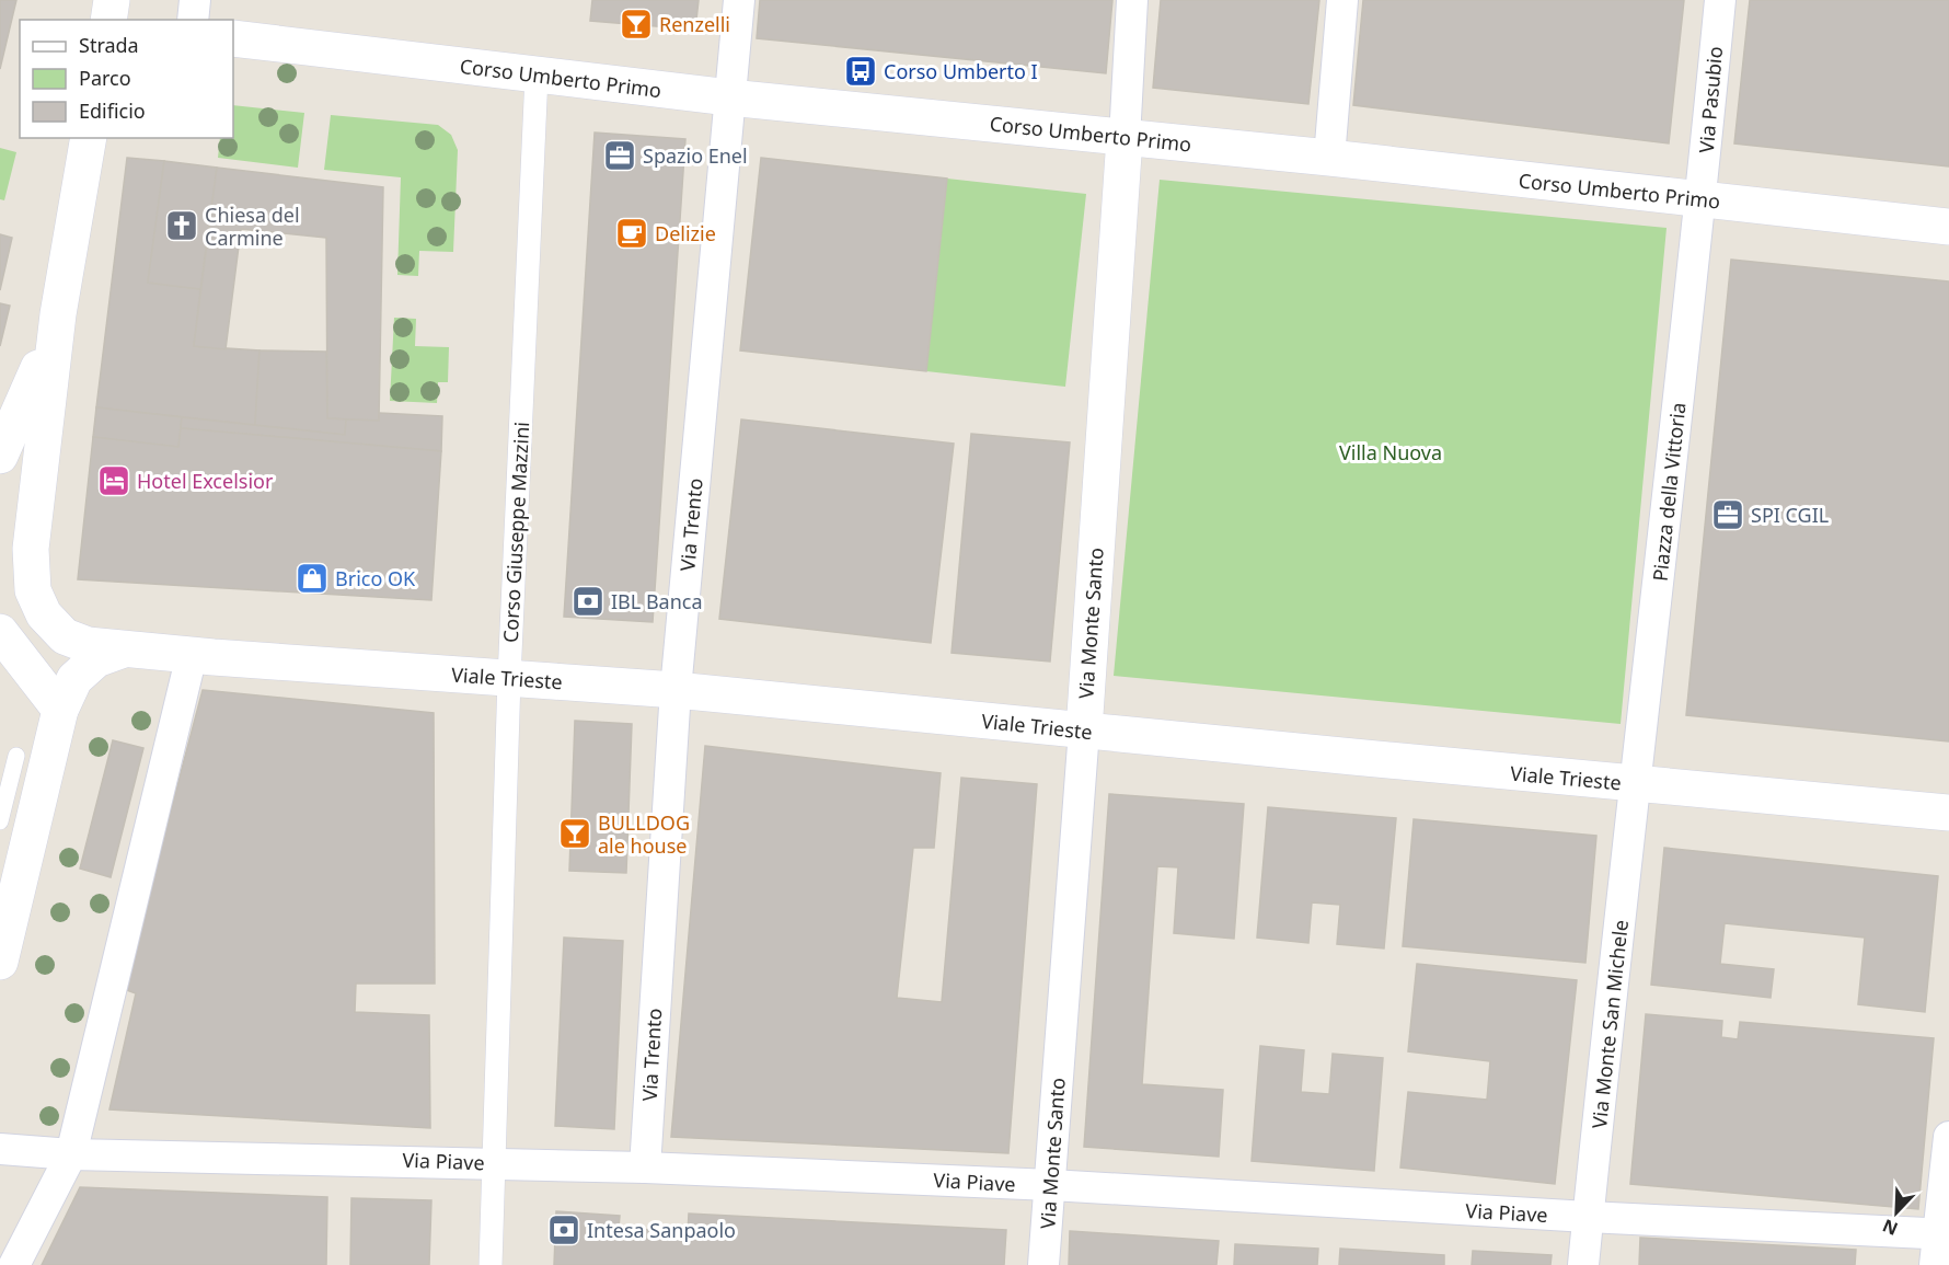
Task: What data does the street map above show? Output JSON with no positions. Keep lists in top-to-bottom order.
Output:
{
  "streets": {
    "street": [
      "Corso Umberto Primo",
      "Via Pasubio",
      "Piazza della Vittoria",
      "Via Trento",
      "Corso Giuseppe Mazzini",
      "Via Monte Santo",
      "Viale Trieste",
      "Via Monte San Michele",
      "Via Piave"
    ]
  },
  "crossings": [
    ["Corso Umberto Primo", "Via Pasubio"],
    ["Corso Umberto Primo", "Piazza della Vittoria"],
    ["Corso Umberto Primo", "Via Trento"],
    ["Corso Umberto Primo", "Corso Giuseppe Mazzini"],
    ["Corso Umberto Primo", "Via Monte Santo"],
    ["Via Pasubio", "Piazza della Vittoria"],
    ["Piazza della Vittoria", "Viale Trieste"],
    ["Piazza della Vittoria", "Via Monte San Michele"],
    ["Via Trento", "Viale Trieste"],
    ["Via Trento", "Via Piave"],
    ["Corso Giuseppe Mazzini", "Viale Trieste"],
    ["Corso Giuseppe Mazzini", "Via Piave"],
    ["Via Monte Santo", "Viale Trieste"],
    ["Via Monte Santo", "Via Piave"],
    ["Viale Trieste", "Via Monte San Michele"],
    ["Via Monte San Michele", "Via Piave"]
  ],
  "parks": ["Villa Nuova"],
  "places": {
    "bar": ["Renzelli", "BULLDOG ale house"],
    "bus stop": ["Corso Umberto I"],
    "office": ["Spazio Enel", "SPI CGIL"],
    "church": ["Chiesa del Carmine"],
    "cafe": ["Delizie"],
    "hotel": ["Hotel Excelsior"],
    "shop": ["Brico OK"],
    "bank": ["IBL Banca", "Intesa Sanpaolo"]
  },
  "legend": ["Strada", "Parco", "Edificio"],
  "north": "bottom left"
}
